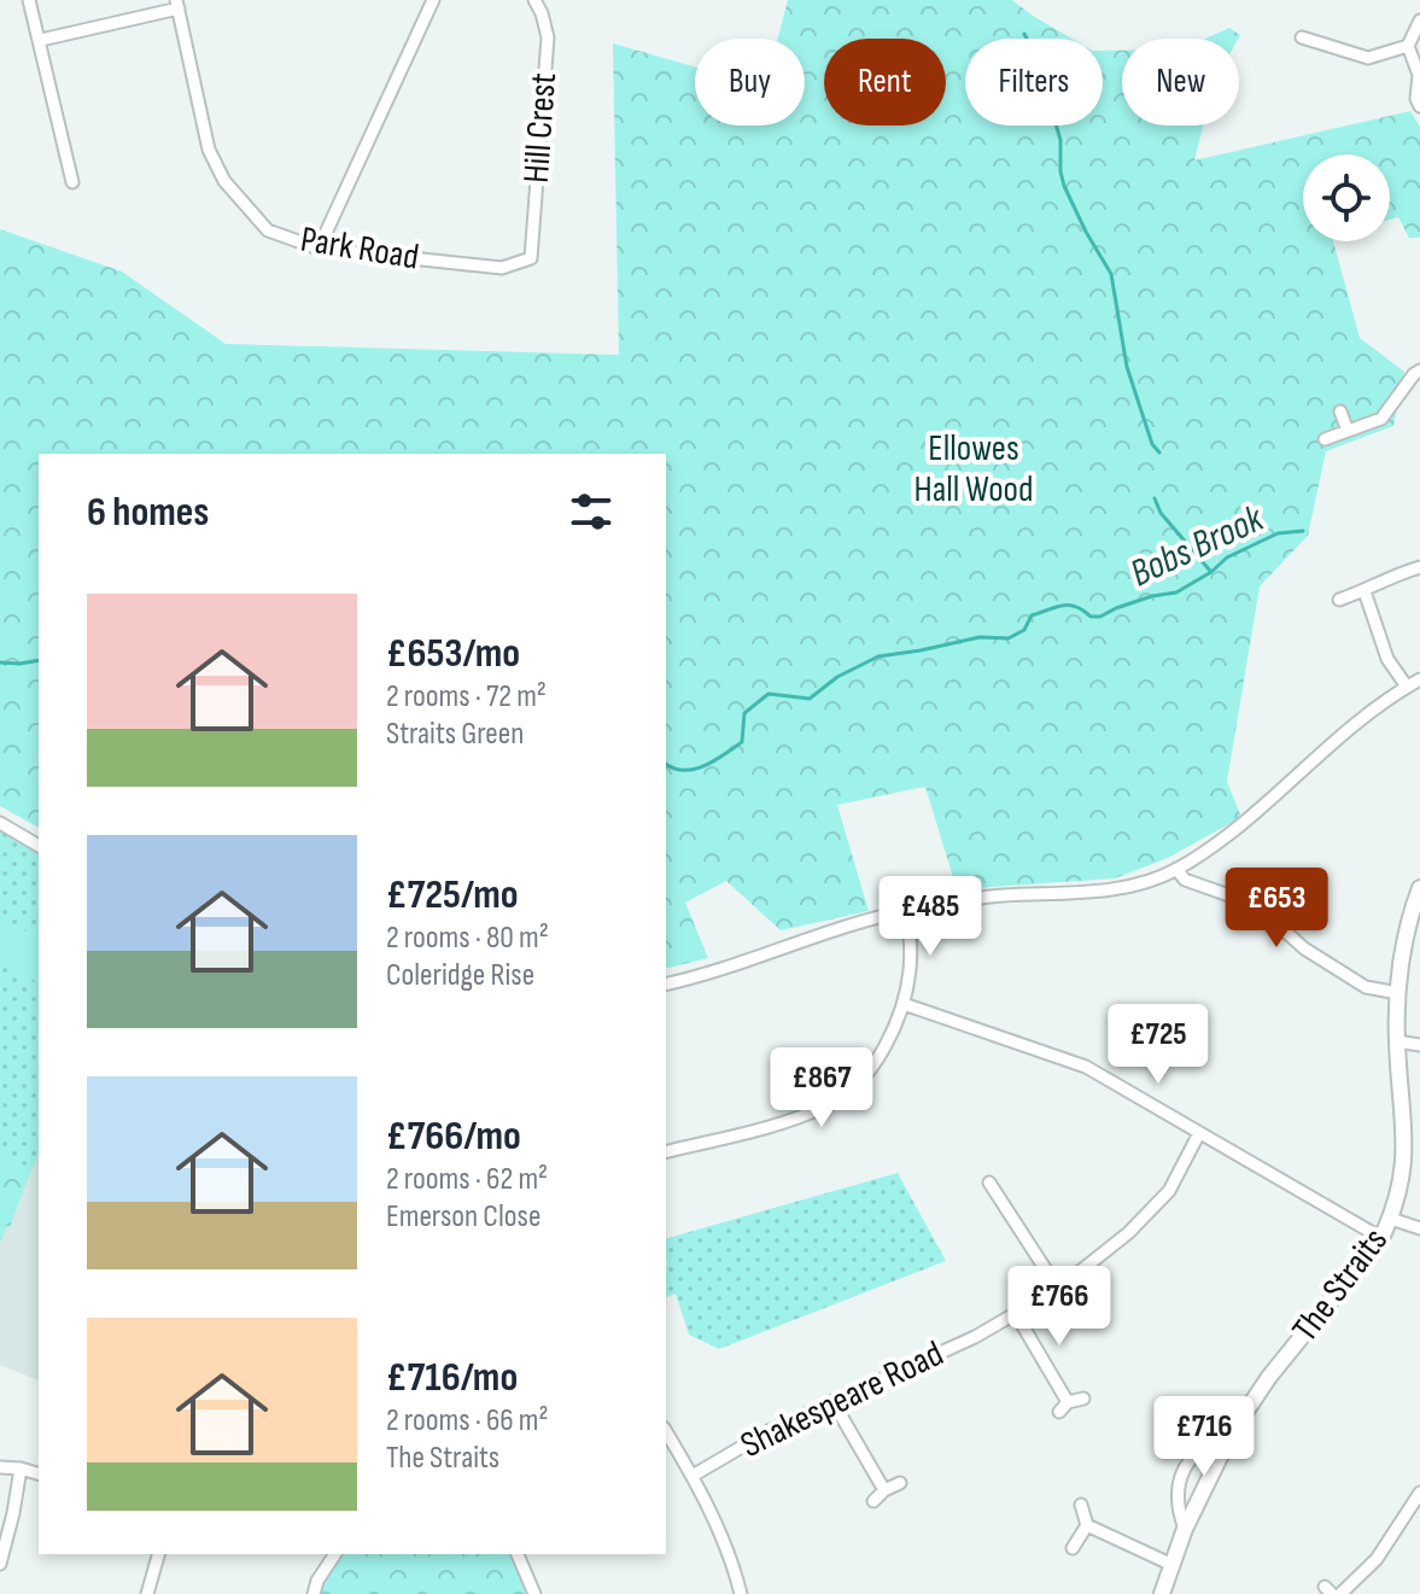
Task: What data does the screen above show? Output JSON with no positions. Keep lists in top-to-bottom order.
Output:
{
  "streets": {
    "street": [
      "Hill Crest",
      "Park Road",
      "The Straits",
      "Shakespeare Road"
    ]
  },
  "crossings": [
    ["Hill Crest", "Park Road"]
  ],
  "water": ["Bobs Brook"],
  "parks": ["Ellowes Hall Wood"],
  "page": {
    "chip": [
      "Buy",
      "Rent",
      "Filters",
      "New"
    ],
    "heading": "6 homes",
    "list": [
      {
        "name": "£653/mo",
        "note": "2 rooms · 72 m² · Straits Green"
      },
      {
        "name": "£725/mo",
        "note": "2 rooms · 80 m² · Coleridge Rise"
      },
      {
        "name": "£766/mo",
        "note": "2 rooms · 62 m² · Emerson Close"
      },
      {
        "name": "£716/mo",
        "note": "2 rooms · 66 m² · The Straits"
      }
    ],
    "price": [
      "£653",
      "£485",
      "£725",
      "£867",
      "£766",
      "£716"
    ]
  }
}
